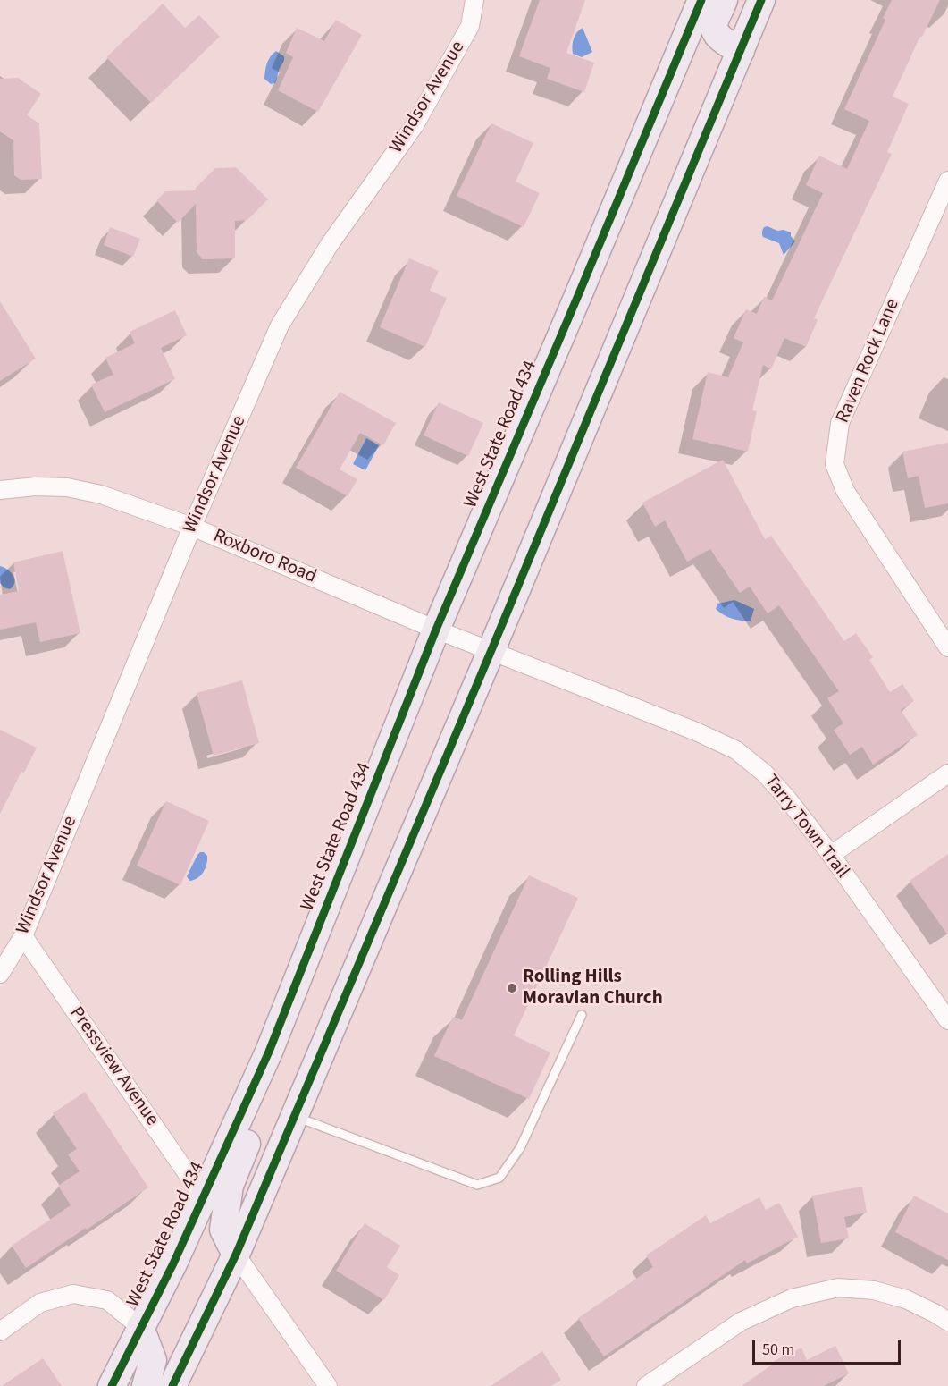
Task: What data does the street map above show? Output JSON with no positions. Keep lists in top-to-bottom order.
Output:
{
  "streets": {
    "main road": ["West State Road 434"],
    "street": [
      "Windsor Avenue",
      "Raven Rock Lane",
      "Roxboro Road",
      "Tarry Town Trail",
      "Pressview Avenue"
    ]
  },
  "crossings": [
    ["Windsor Avenue", "Roxboro Road"],
    ["Windsor Avenue", "Pressview Avenue"],
    ["West State Road 434", "Roxboro Road"],
    ["West State Road 434", "Pressview Avenue"],
    ["Roxboro Road", "Tarry Town Trail"]
  ],
  "places": ["Rolling Hills Moravian Church"],
  "scale_bar": "50 m"
}
